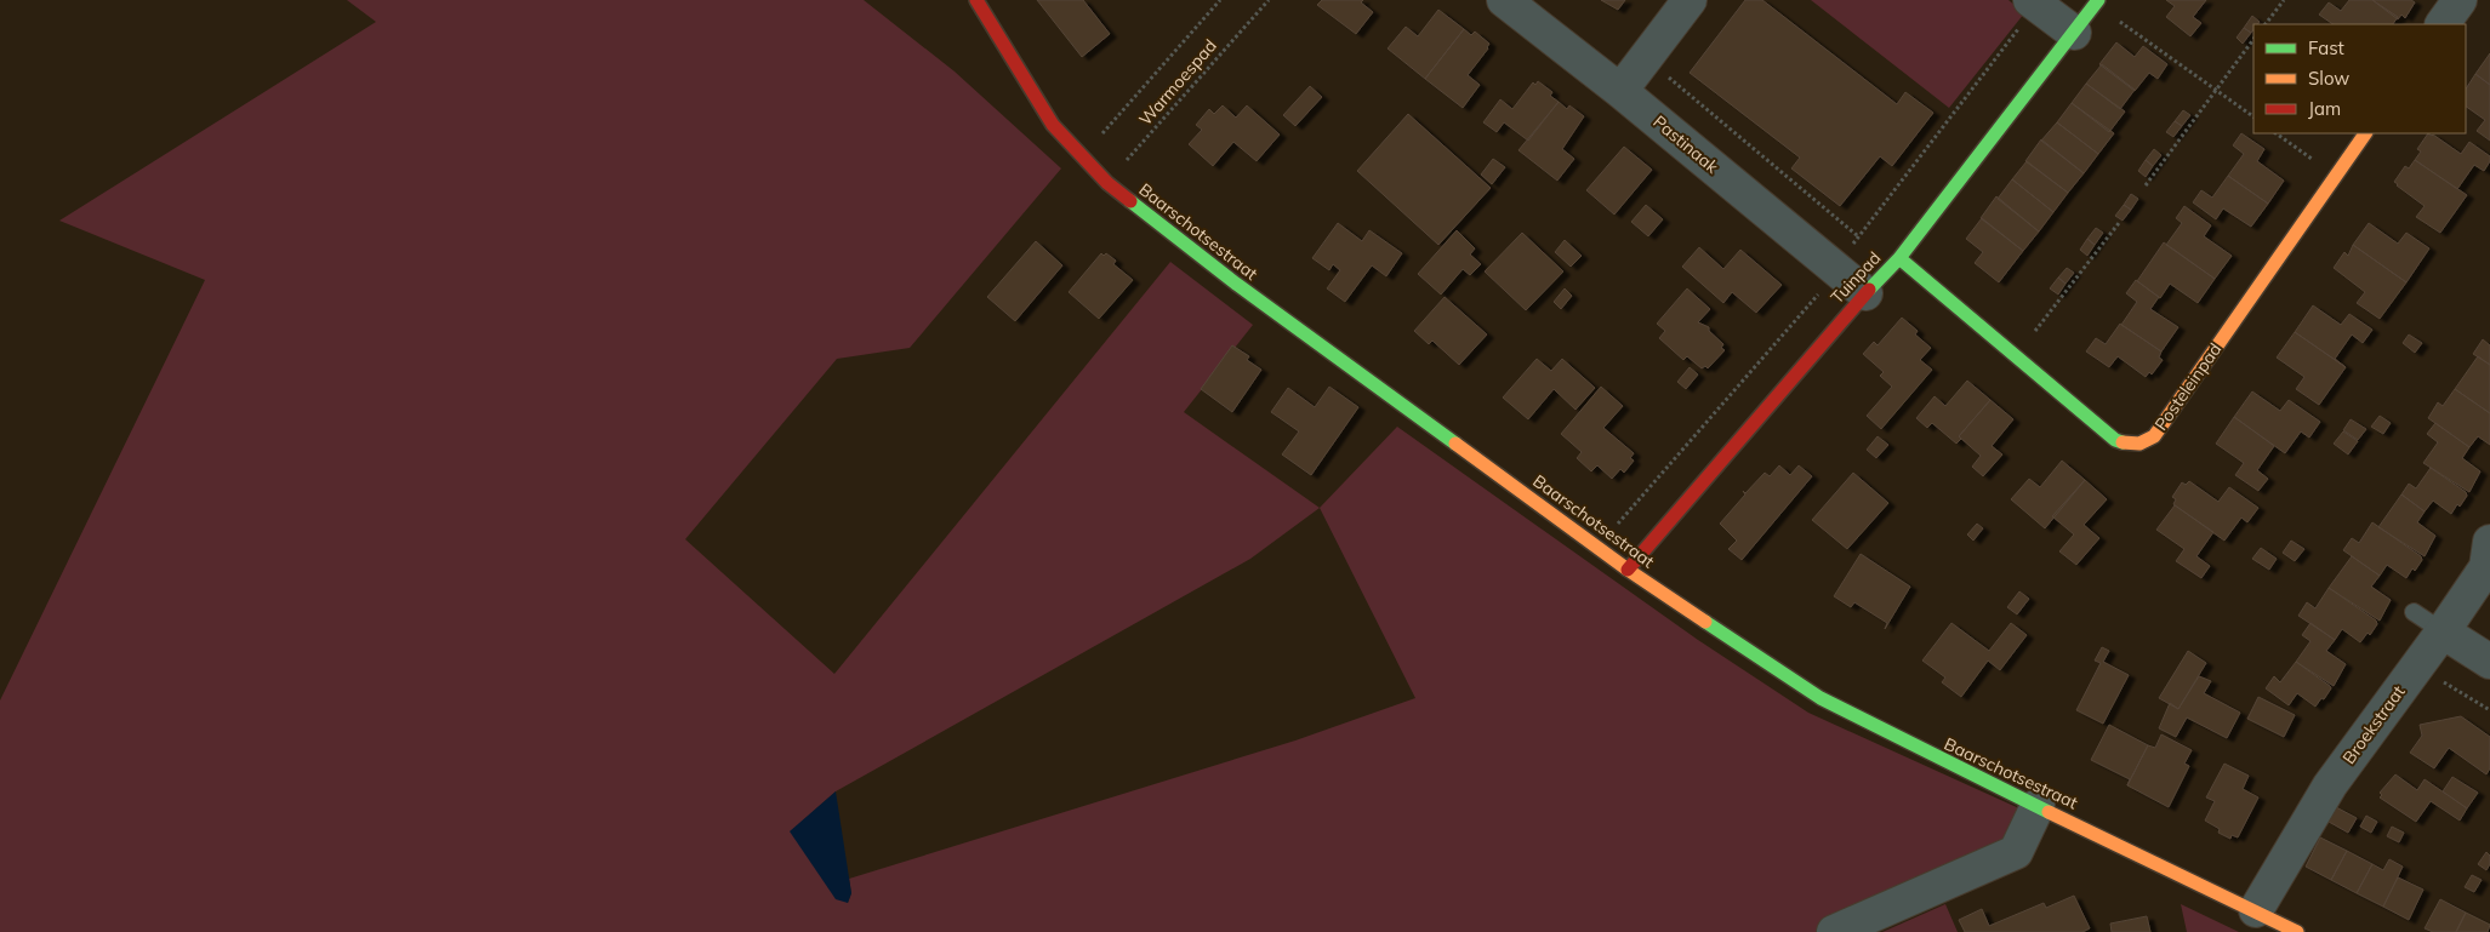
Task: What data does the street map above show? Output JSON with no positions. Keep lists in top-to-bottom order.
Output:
{
  "streets": {
    "street": [
      "Pastinaak",
      "Baarschotsestraat",
      "Tuinpad",
      "Posteleinpad",
      "Broekstraat"
    ],
    "path": ["Warmoespad"]
  },
  "crossings": [
    ["Warmoespad", "Baarschotsestraat"],
    ["Pastinaak", "Tuinpad"],
    ["Baarschotsestraat", "Tuinpad"],
    ["Baarschotsestraat", "Broekstraat"],
    ["Tuinpad", "Posteleinpad"]
  ],
  "legend": ["Fast", "Slow", "Jam"]
}
